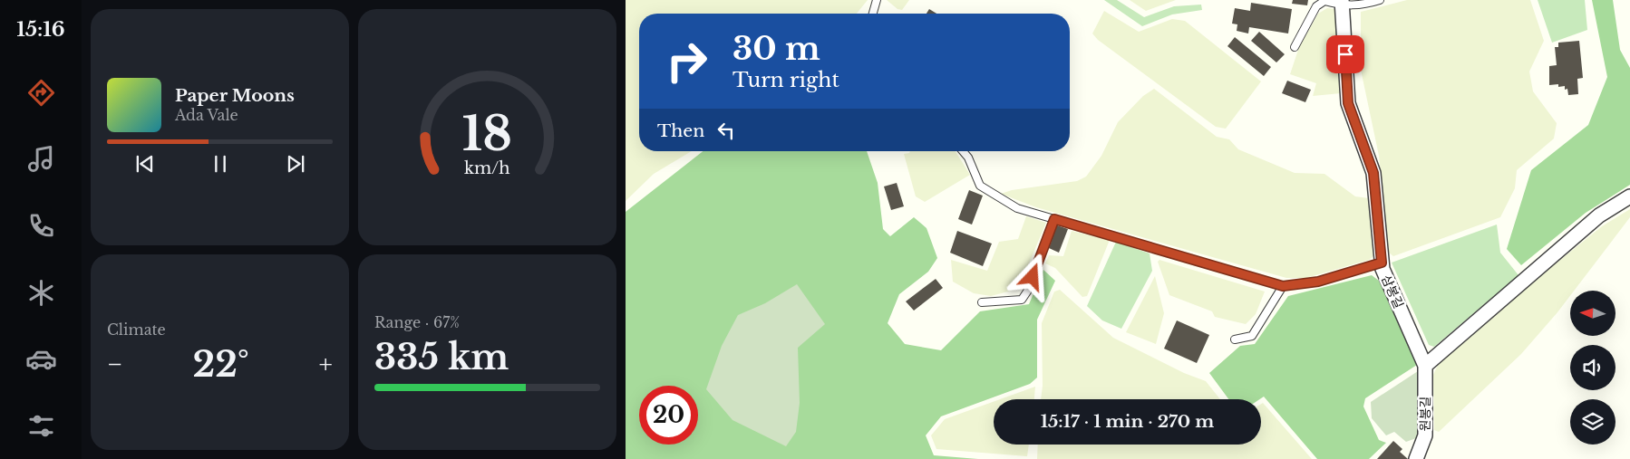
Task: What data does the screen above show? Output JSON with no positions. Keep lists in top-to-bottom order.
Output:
{
  "streets": {
    "street": ["삼봉길", "원봉길"]
  },
  "crossings": [
    ["삼봉길", "원봉길"]
  ],
  "north": "left",
  "page": {
    "tabs": "15:16",
    "turn": ["30 m", "Turn right"],
    "song": ["Paper Moons", "Ada Vale"],
    "then": "Then",
    "tile": [
      "Climate",
      ["Range · 67%", "335 km"]
    ],
    "heat": ["−", "22°", "+"],
    "limit": "20",
    "trip": "15:17 · 1 min · 270 m",
    "gauge": ["18", "km/h"]
  }
}
